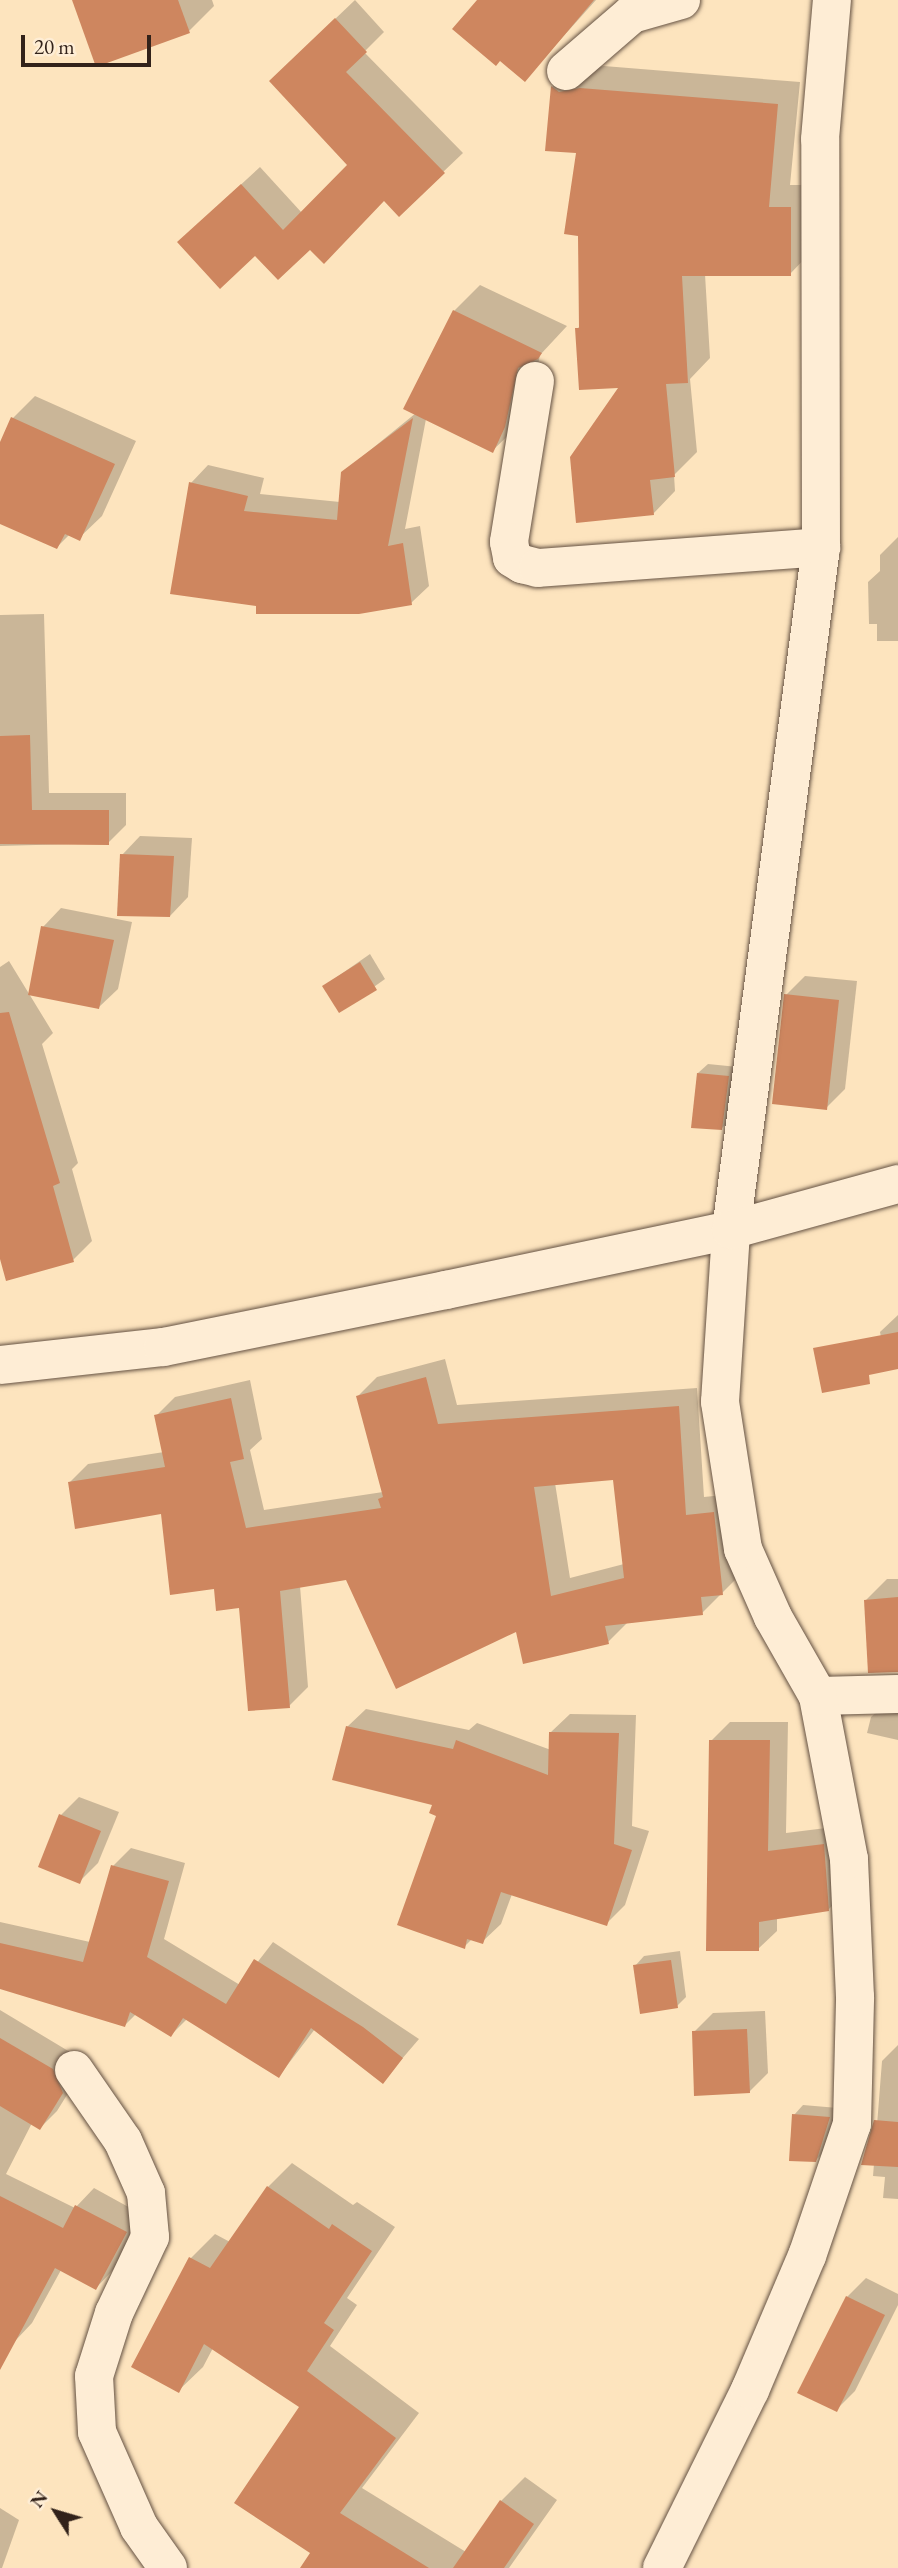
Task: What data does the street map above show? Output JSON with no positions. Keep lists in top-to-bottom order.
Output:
{
  "scale_bar": "20 m",
  "north": "top left"
}
